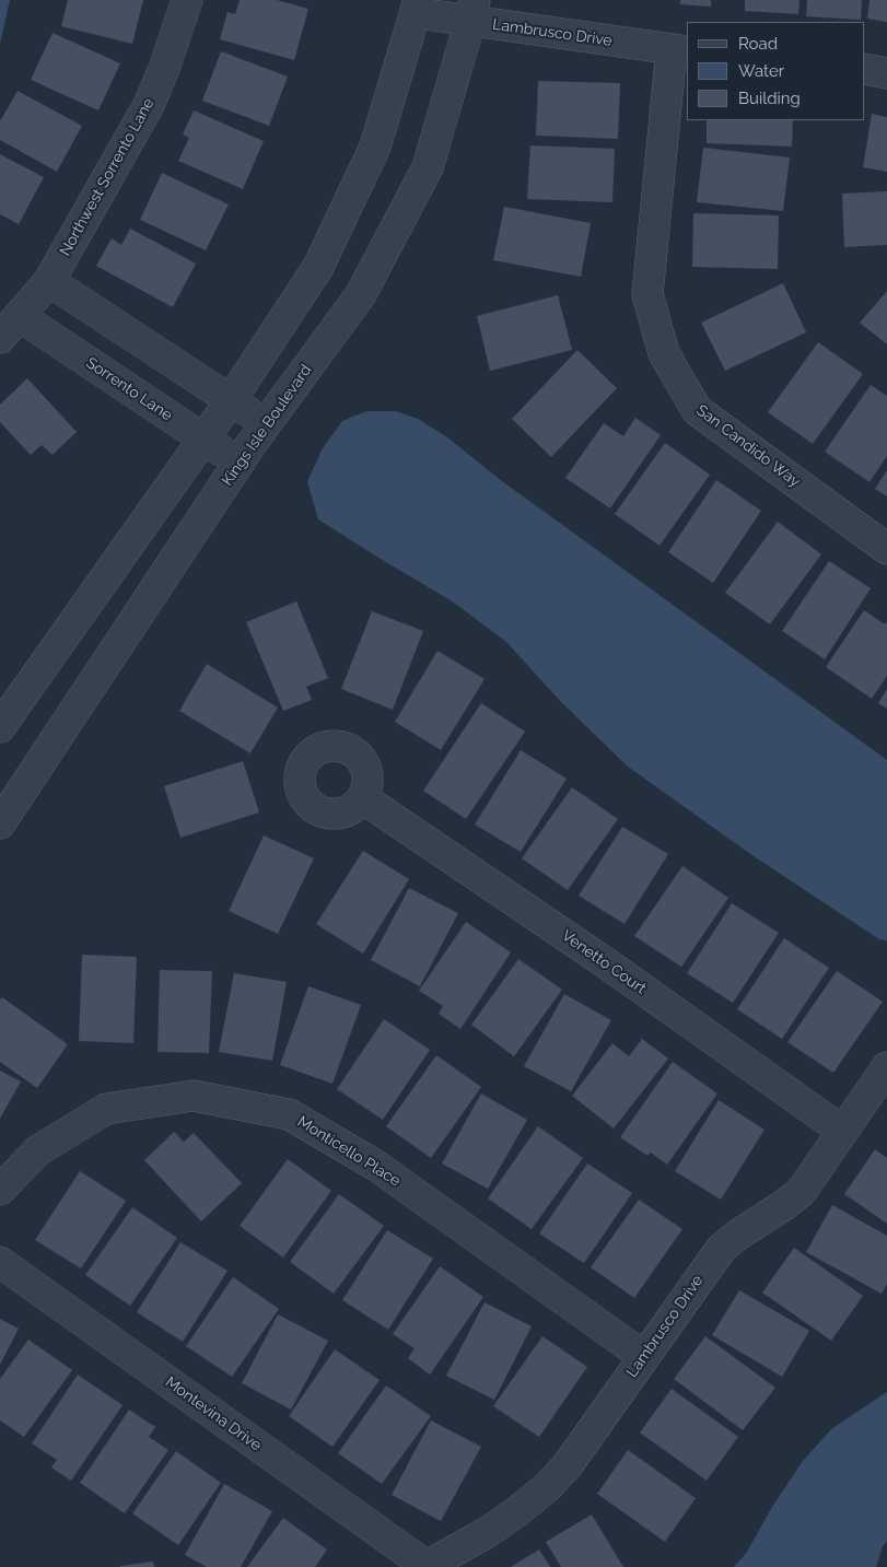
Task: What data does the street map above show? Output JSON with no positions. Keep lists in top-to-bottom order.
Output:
{
  "streets": {
    "street": [
      "Lambrusco Drive",
      "Northwest Sorrento Lane",
      "Sorrento Lane",
      "Kings Isle Boulevard",
      "San Candido Way",
      "Venetto Court",
      "Monticello Place",
      "Montevina Drive"
    ]
  },
  "crossings": [
    ["Lambrusco Drive", "Kings Isle Boulevard"],
    ["Lambrusco Drive", "San Candido Way"],
    ["Lambrusco Drive", "Venetto Court"],
    ["Lambrusco Drive", "Monticello Place"],
    ["Lambrusco Drive", "Montevina Drive"],
    ["Northwest Sorrento Lane", "Sorrento Lane"],
    ["Sorrento Lane", "Kings Isle Boulevard"]
  ],
  "legend": ["Road", "Water", "Building"]
}
